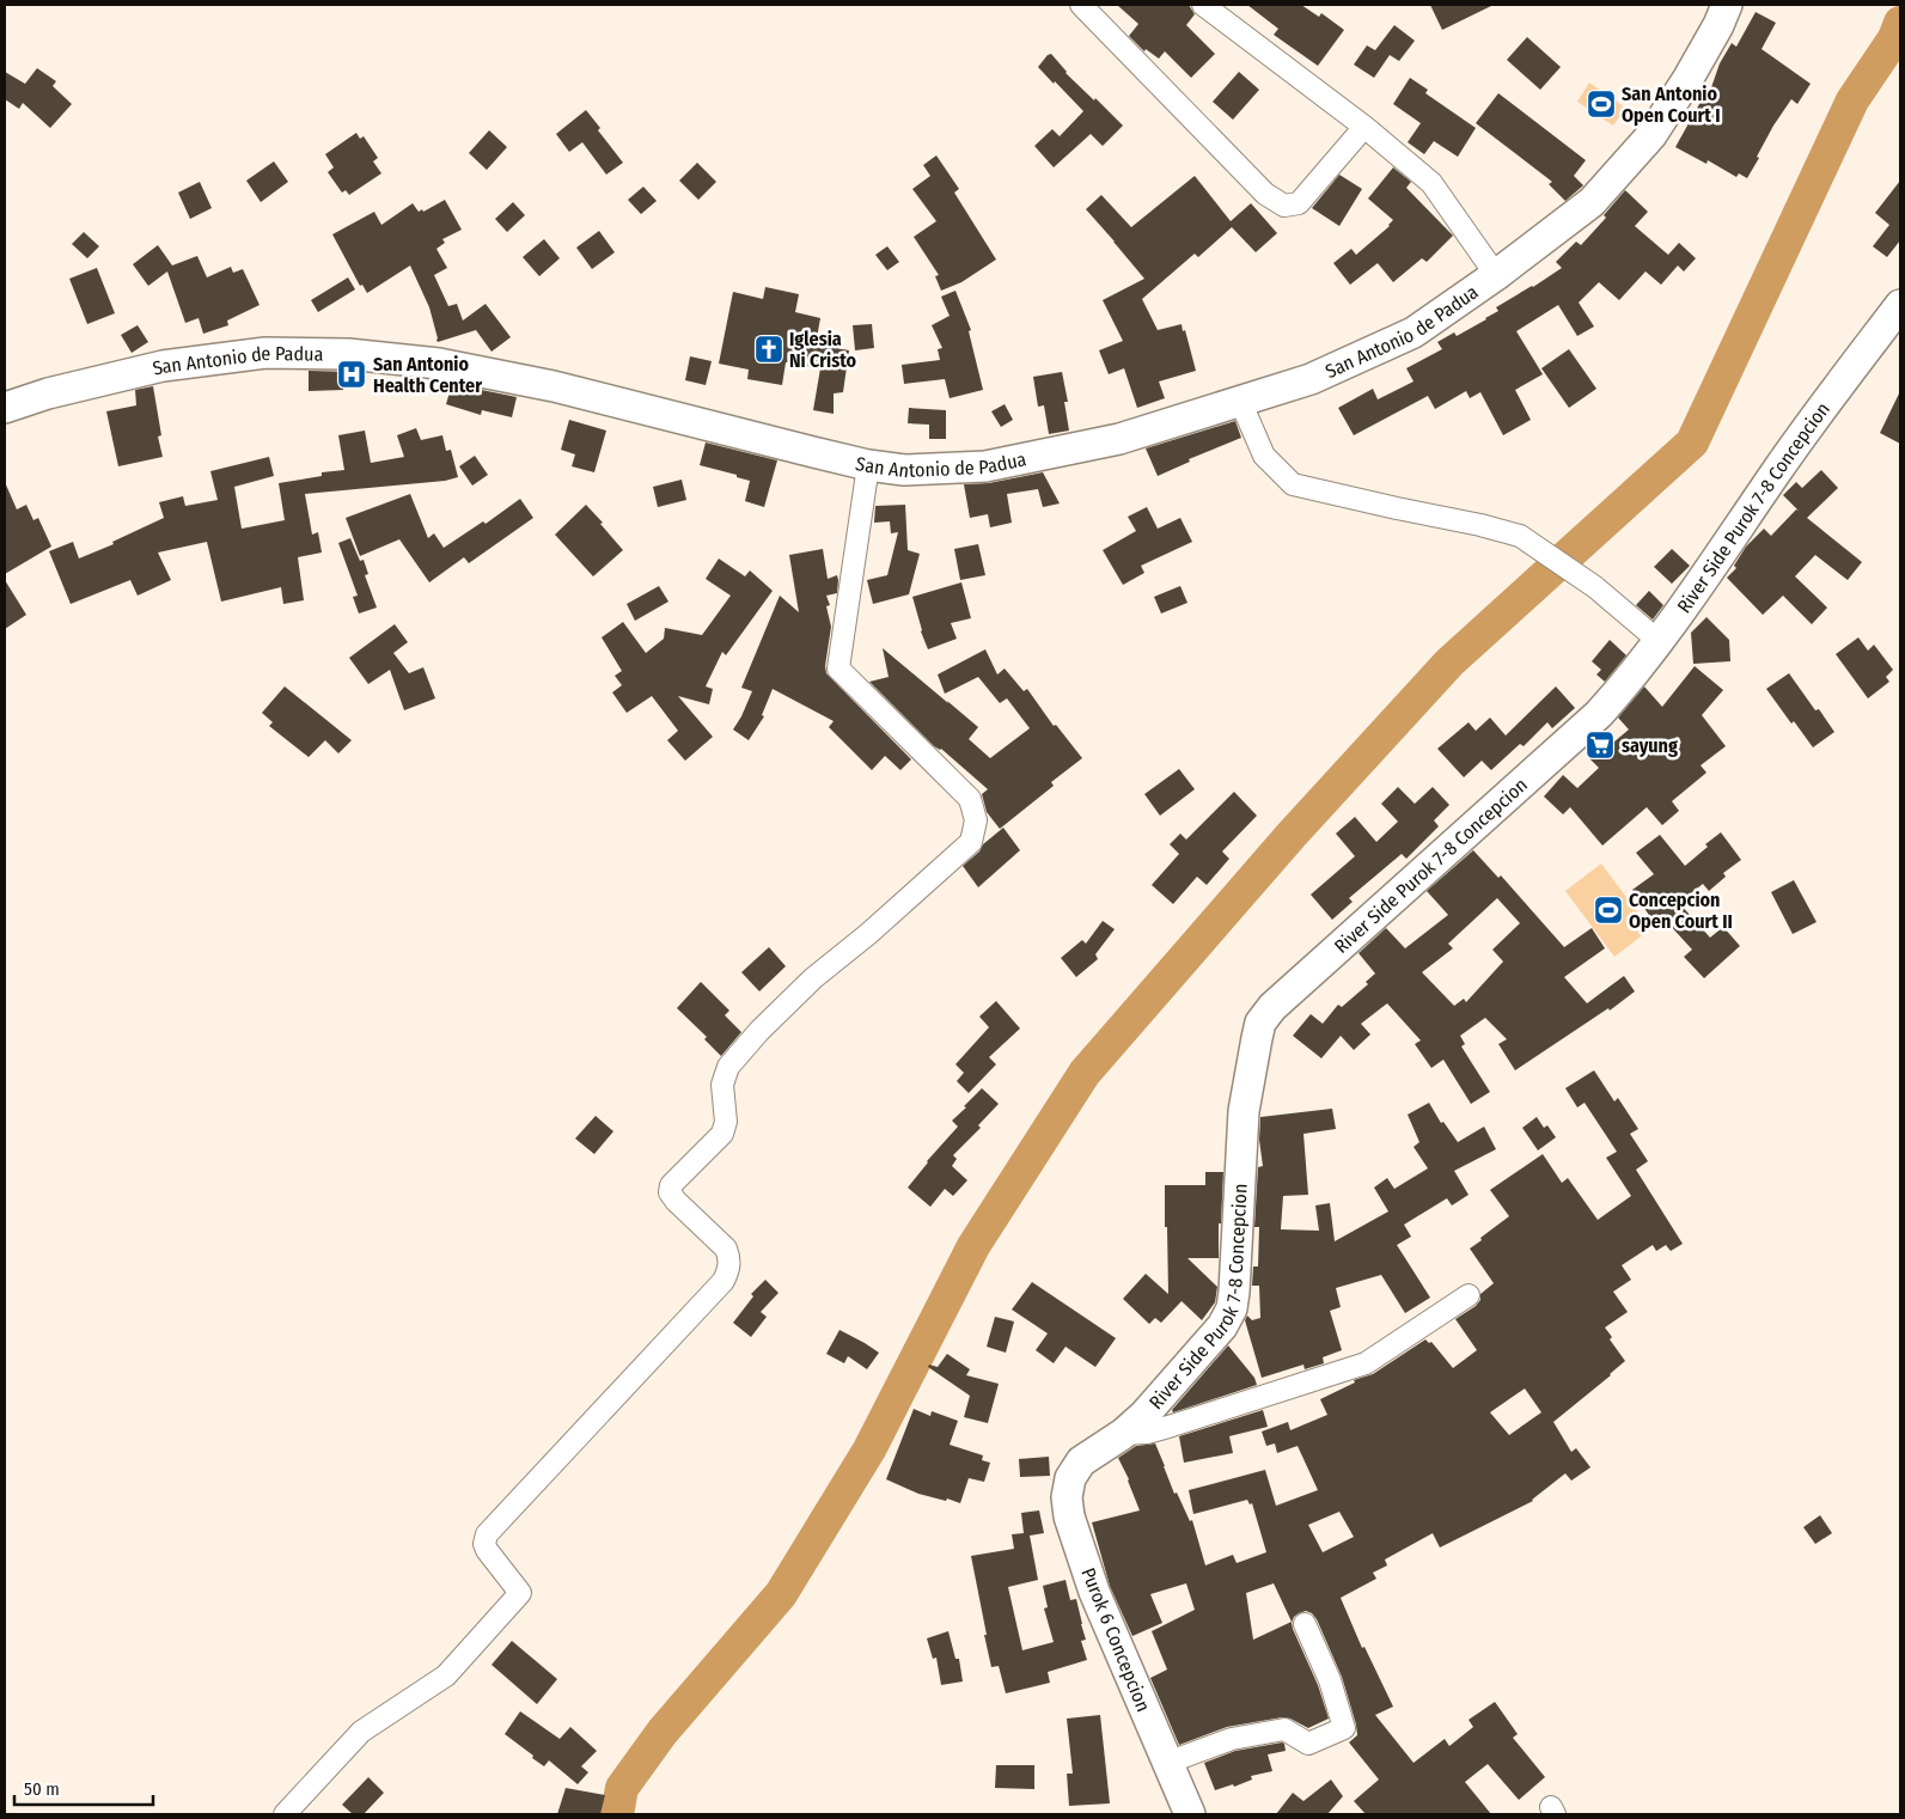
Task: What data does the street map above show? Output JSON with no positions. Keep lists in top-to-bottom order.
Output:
{
  "streets": {
    "street": ["San Antonio de Padua", "River Side Purok 7-8 Concepcion", "Purok 6 Concepcion"]
  },
  "crossings": [
    ["River Side Purok 7-8 Concepcion", "Purok 6 Concepcion"]
  ],
  "places": {
    "sports": ["San Antonio Open Court I", "Concepcion Open Court II"],
    "church": ["Iglesia Ni Cristo"],
    "hospital": ["San Antonio Health Center"],
    "supermarket": ["sayung"]
  },
  "scale_bar": "50 m"
}
